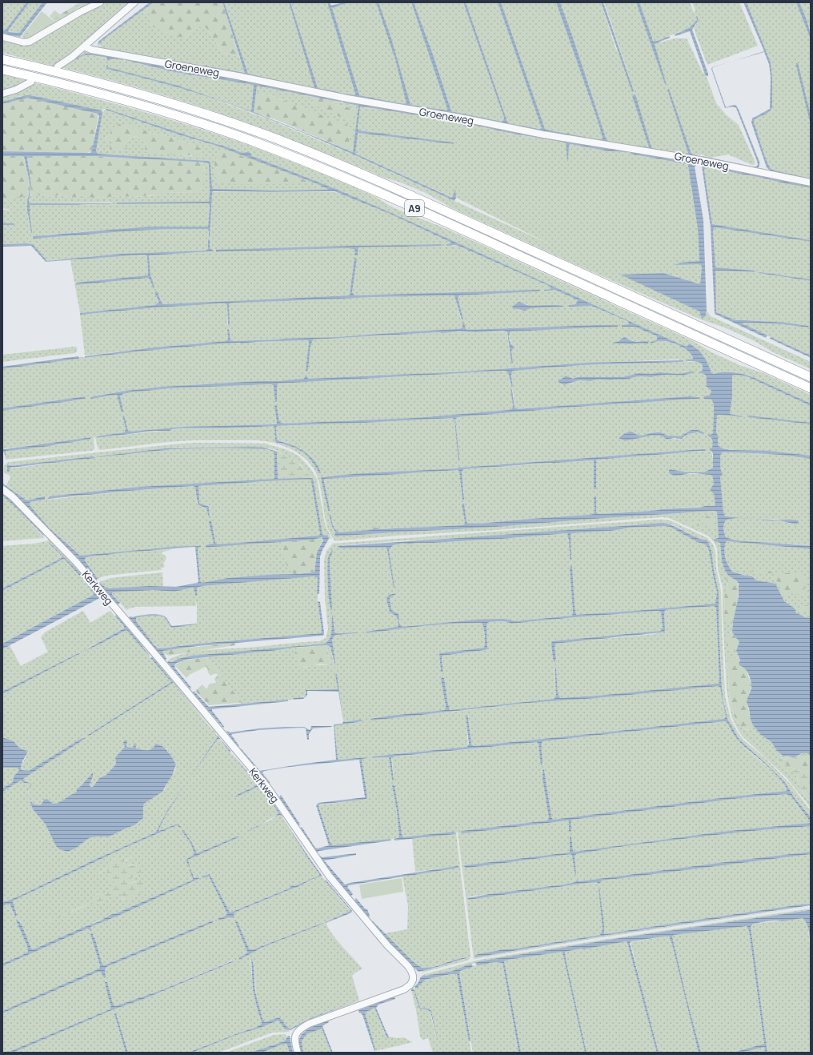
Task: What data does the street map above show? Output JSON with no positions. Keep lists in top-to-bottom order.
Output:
{
  "streets": {
    "highway": ["A9"],
    "street": ["Groeneweg", "Kerkweg"]
  }
}
